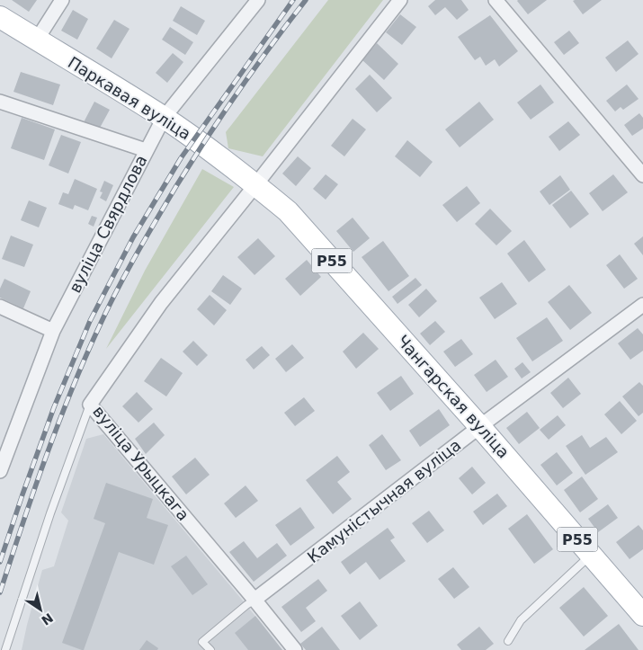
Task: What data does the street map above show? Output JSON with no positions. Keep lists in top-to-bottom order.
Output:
{
  "streets": {
    "main road": ["Паркавая вуліца", "Р55", "Чангарская вуліца"],
    "street": ["вуліца Свярдлова", "вуліца Урыцкага", "Камуністычная вуліца"]
  },
  "crossings": [
    ["Паркавая вуліца", "вуліца Свярдлова"],
    ["Паркавая вуліца", "Чангарская вуліца"],
    ["Паркавая вуліца", "вуліца Урыцкага"],
    ["Чангарская вуліца", "вуліца Урыцкага"],
    ["Чангарская вуліца", "Камуністычная вуліца"],
    ["вуліца Урыцкага", "Камуністычная вуліца"]
  ],
  "north": "bottom right"
}
